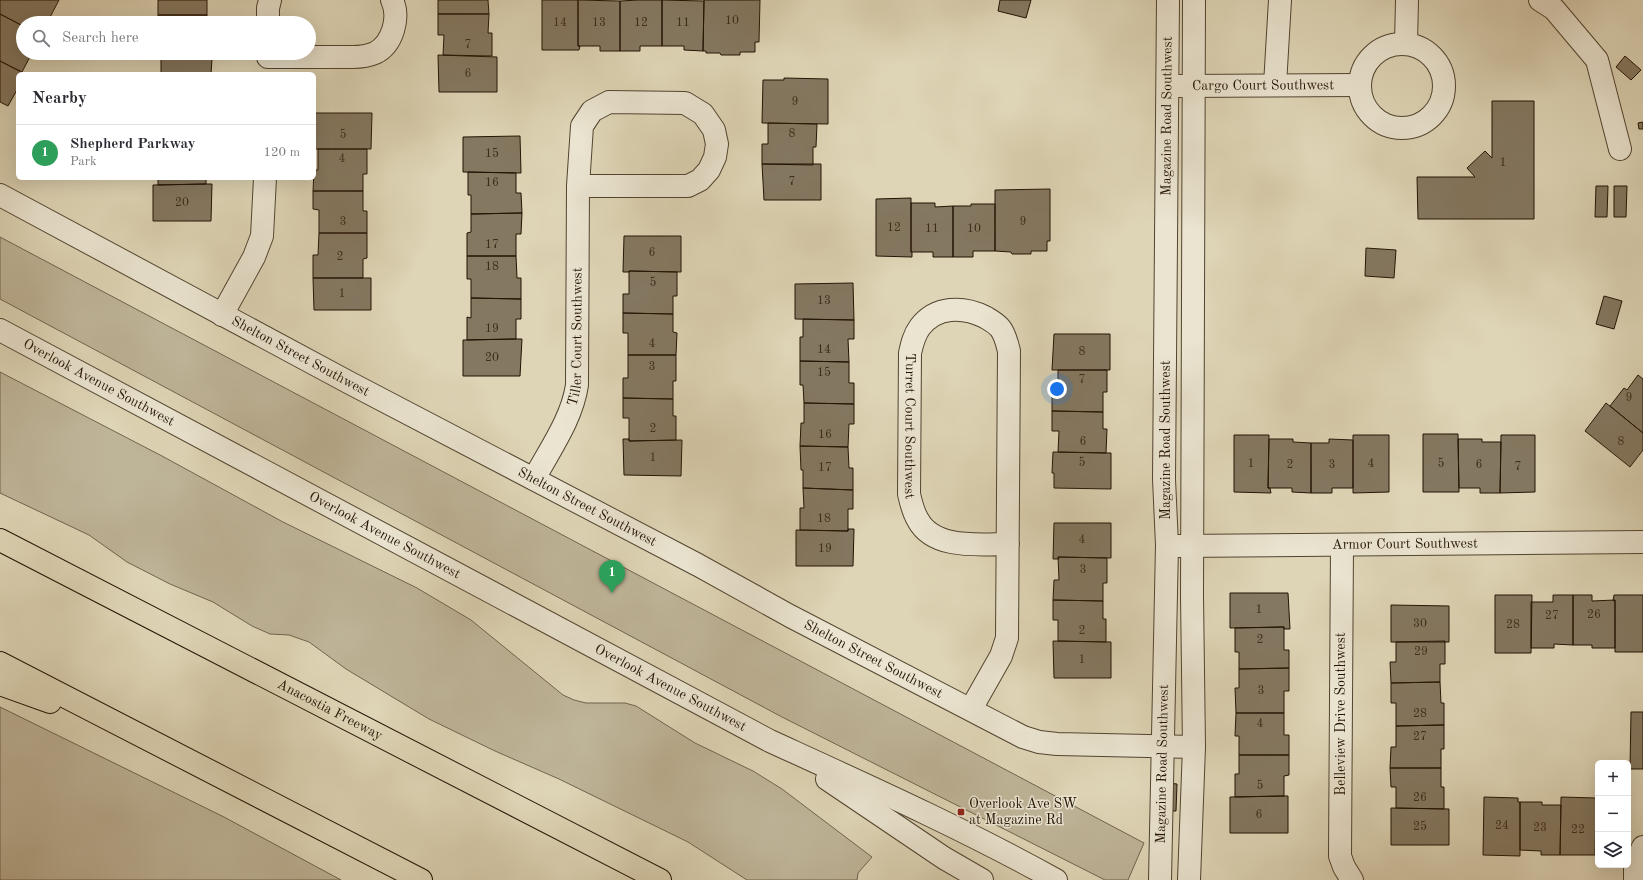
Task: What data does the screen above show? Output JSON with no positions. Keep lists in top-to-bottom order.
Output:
{
  "streets": {
    "highway": ["Anacostia Freeway"],
    "street": [
      "Cargo Court Southwest",
      "Magazine Road Southwest",
      "Tiller Court Southwest",
      "Shelton Street Southwest",
      "Overlook Avenue Southwest",
      "Turret Court Southwest",
      "Armor Court Southwest",
      "Belleview Drive Southwest"
    ]
  },
  "crossings": [
    ["Cargo Court Southwest", "Magazine Road Southwest"],
    ["Magazine Road Southwest", "Shelton Street Southwest"],
    ["Magazine Road Southwest", "Armor Court Southwest"],
    ["Tiller Court Southwest", "Shelton Street Southwest"],
    ["Shelton Street Southwest", "Turret Court Southwest"],
    ["Armor Court Southwest", "Belleview Drive Southwest"]
  ],
  "places": {
    "transit": ["Overlook Ave SW at Magazine Rd"]
  },
  "house_numbers": [
    "10",
    "14",
    "13",
    "12",
    "11",
    "7",
    "6",
    "9",
    "8",
    "5",
    "15",
    "4",
    "1",
    "7",
    "16",
    "20",
    "3",
    "9",
    "12",
    "11",
    "10",
    "17",
    "6",
    "2",
    "18",
    "5",
    "1",
    "13",
    "19",
    "4",
    "14",
    "8",
    "20",
    "3",
    "15",
    "7",
    "9",
    "2",
    "16",
    "6",
    "8",
    "1",
    "5",
    "1",
    "4",
    "5",
    "2",
    "3",
    "6",
    "7",
    "17",
    "18",
    "4",
    "19",
    "3",
    "1",
    "26",
    "27",
    "30",
    "28",
    "2",
    "2",
    "29",
    "1",
    "3",
    "28",
    "4",
    "27",
    "5",
    "26",
    "6",
    "24",
    "25",
    "23",
    "22"
  ],
  "page": {
    "search": "Search here",
    "heading": "Nearby",
    "list": [
      {
        "mark": "1",
        "name": "Shepherd Parkway",
        "note": "Park",
        "value": "120 m"
      }
    ],
    "pins": "1",
    "map_buttons": ["+", "−"]
  }
}
